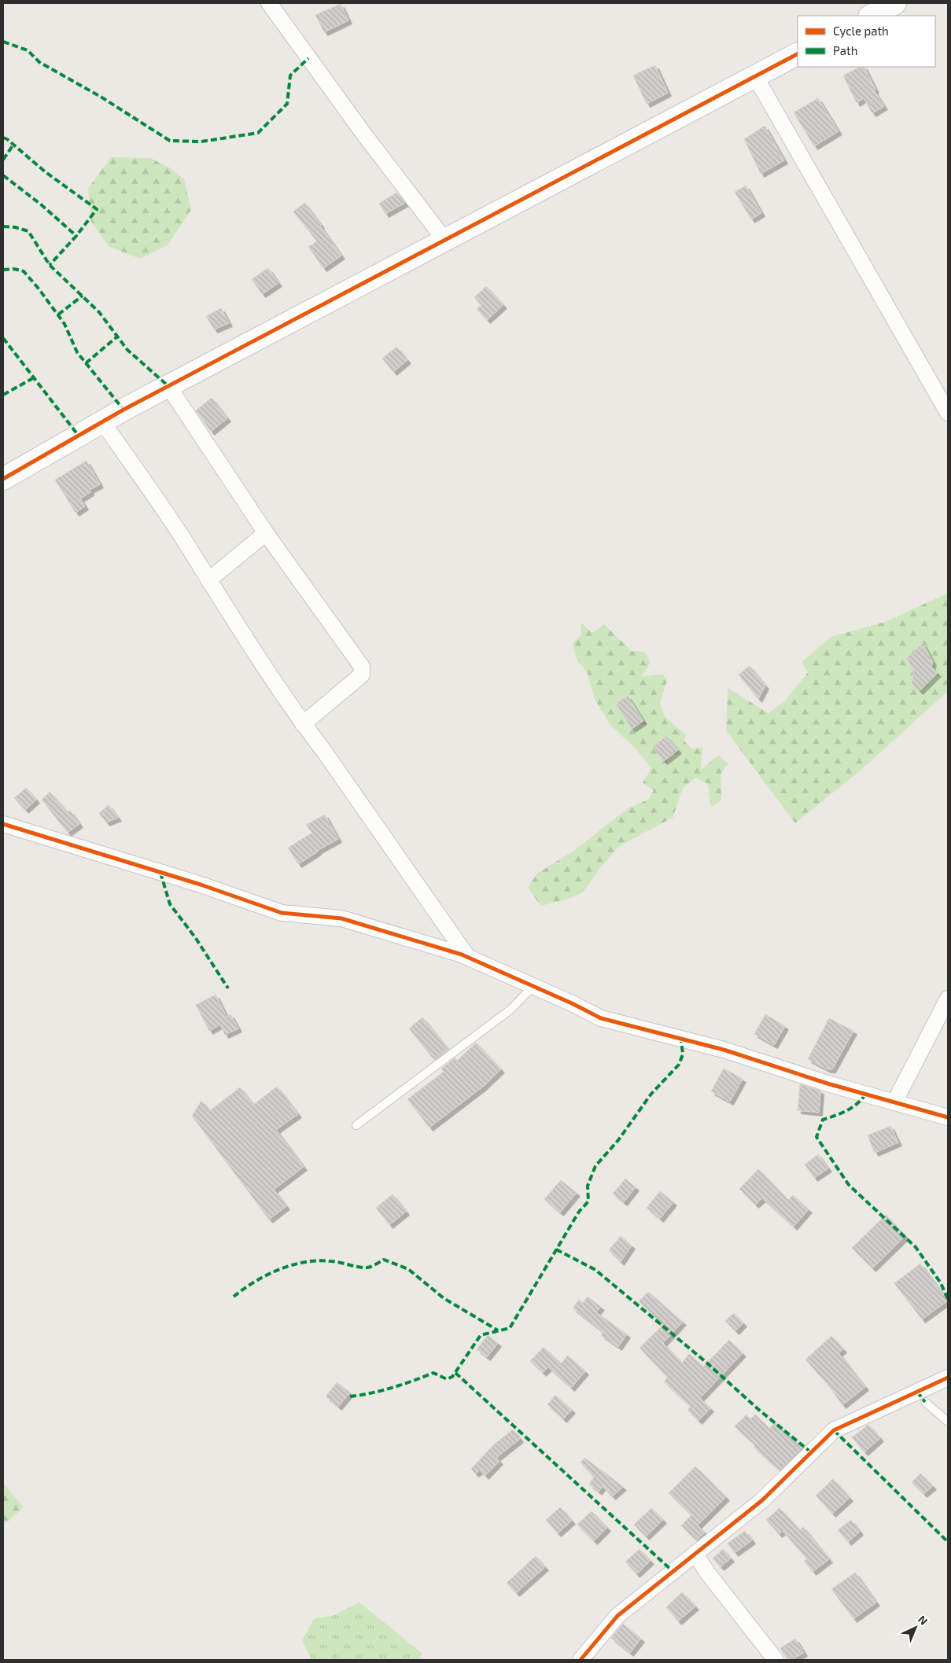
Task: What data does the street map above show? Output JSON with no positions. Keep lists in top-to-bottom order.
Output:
{
  "legend": ["Cycle path", "Path"],
  "north": "top right"
}
